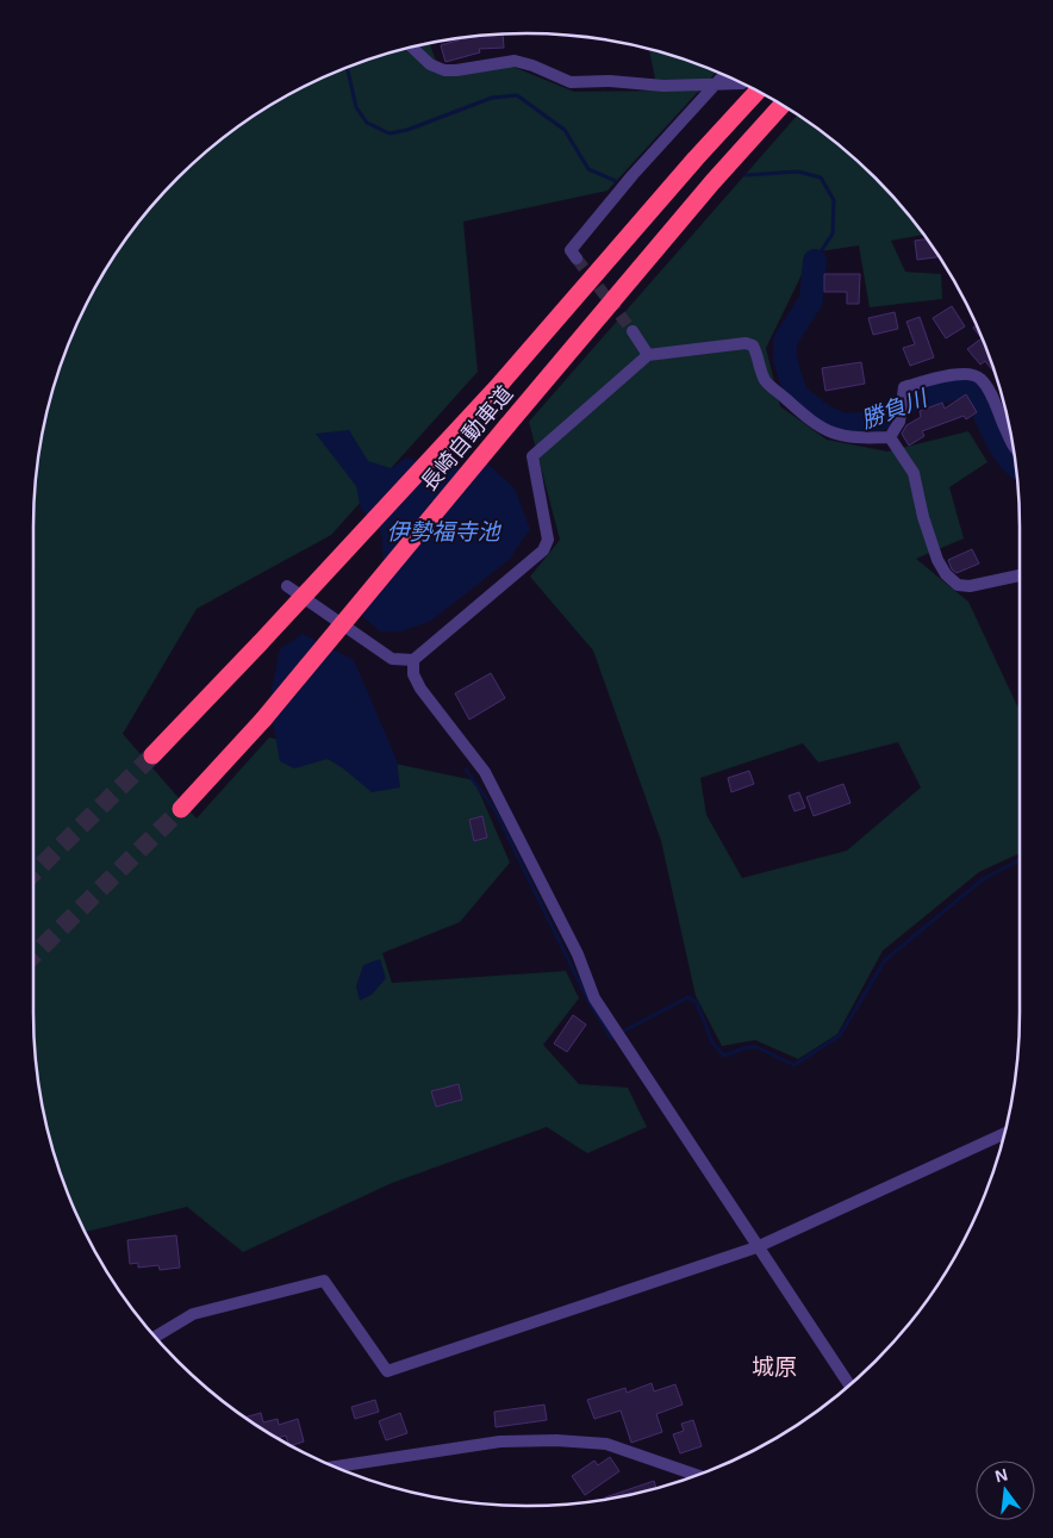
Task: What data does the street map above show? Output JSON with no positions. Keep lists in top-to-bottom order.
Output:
{
  "streets": {
    "highway": ["長崎自動車道"]
  },
  "districts": ["城原"],
  "water": ["勝負川", "伊勢福寺池"],
  "north": "top"
}
